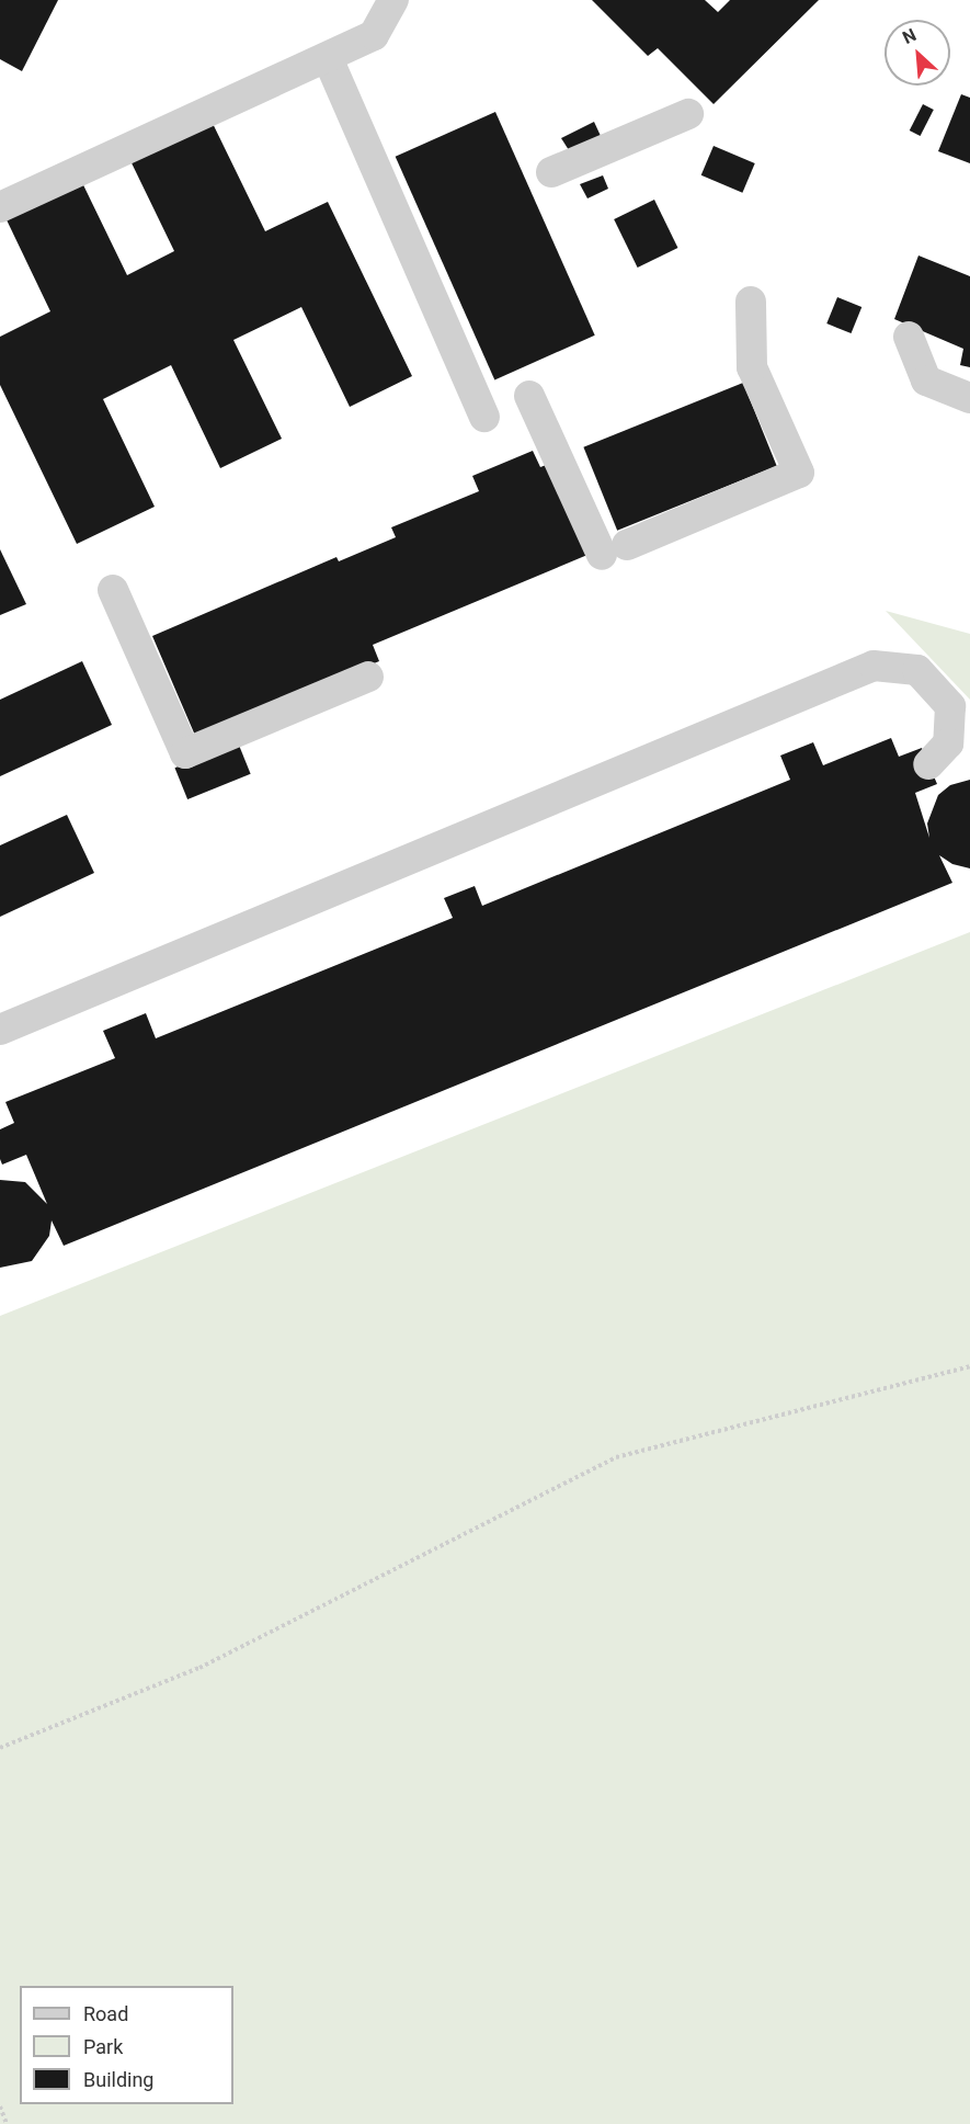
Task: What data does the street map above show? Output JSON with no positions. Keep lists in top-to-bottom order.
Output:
{
  "legend": ["Road", "Park", "Building"],
  "north": "top left"
}
